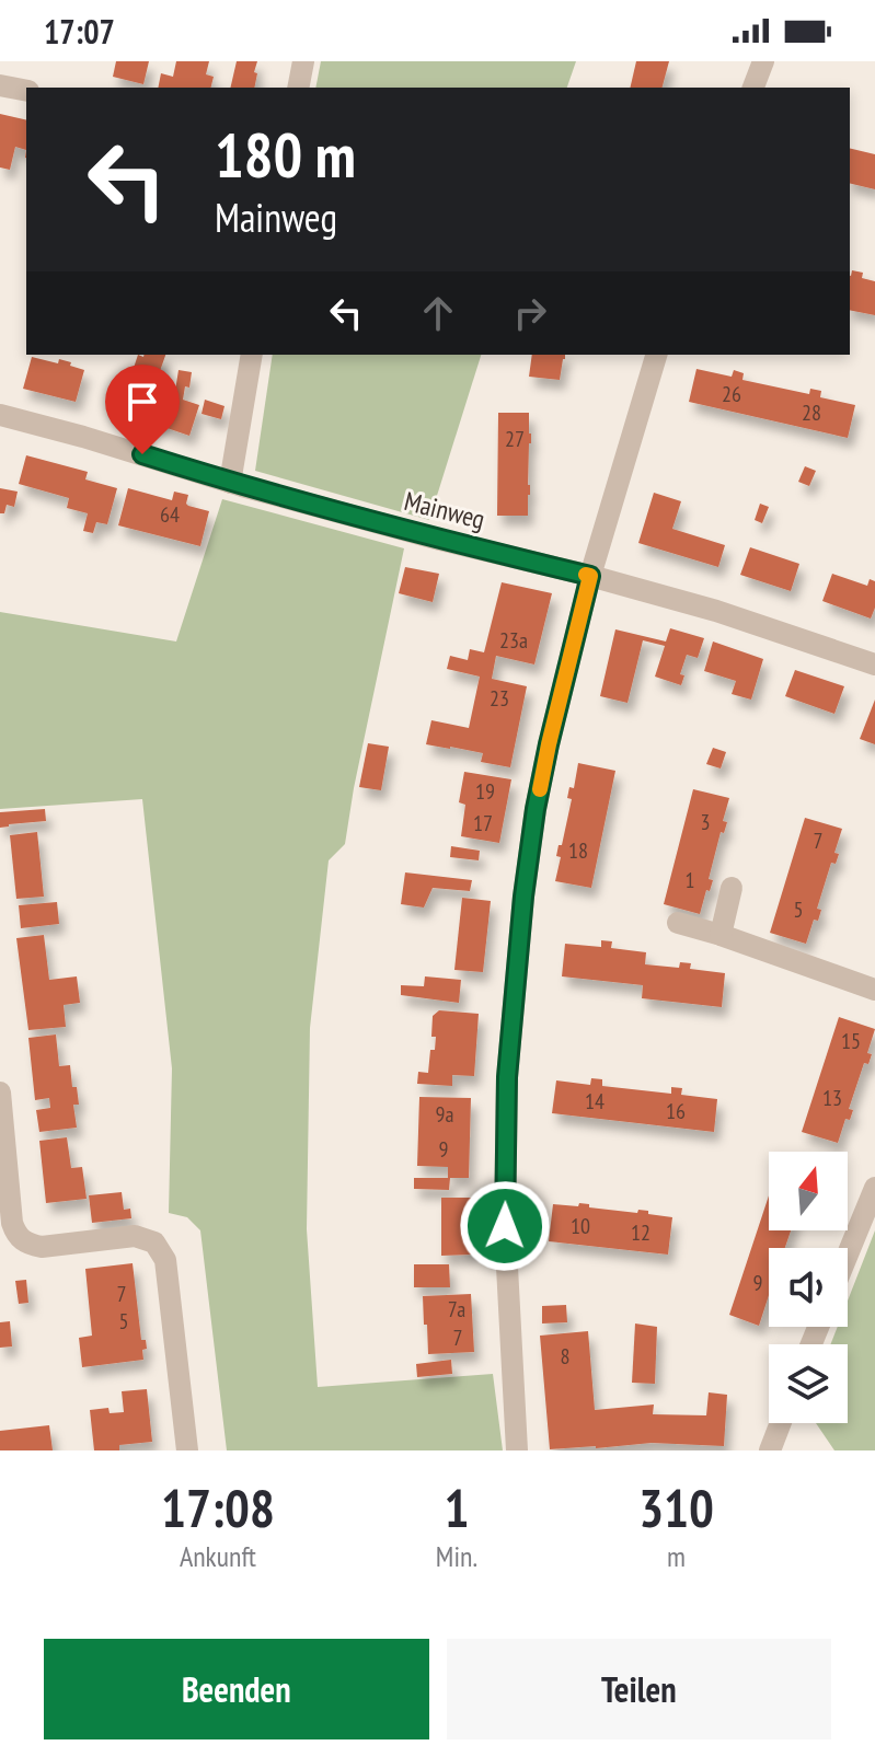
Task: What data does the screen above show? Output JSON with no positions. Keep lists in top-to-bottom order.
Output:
{
  "streets": {
    "street": ["Mainweg"]
  },
  "house_numbers": [
    "26",
    "28",
    "27",
    "64",
    "23a",
    "23",
    "19",
    "3",
    "17",
    "7",
    "18",
    "1",
    "5",
    "15",
    "13",
    "14",
    "16",
    "9a",
    "9",
    "10",
    "12",
    "9",
    "7",
    "7a",
    "5",
    "7",
    "8"
  ],
  "north": "top",
  "page": {
    "status": "17:07",
    "turn": ["180 m", "Mainweg"],
    "eta": [
      "17:08",
      "Ankunft",
      "1",
      "Min.",
      "310",
      "m"
    ],
    "buttons": ["Beenden", "Teilen"]
  }
}
